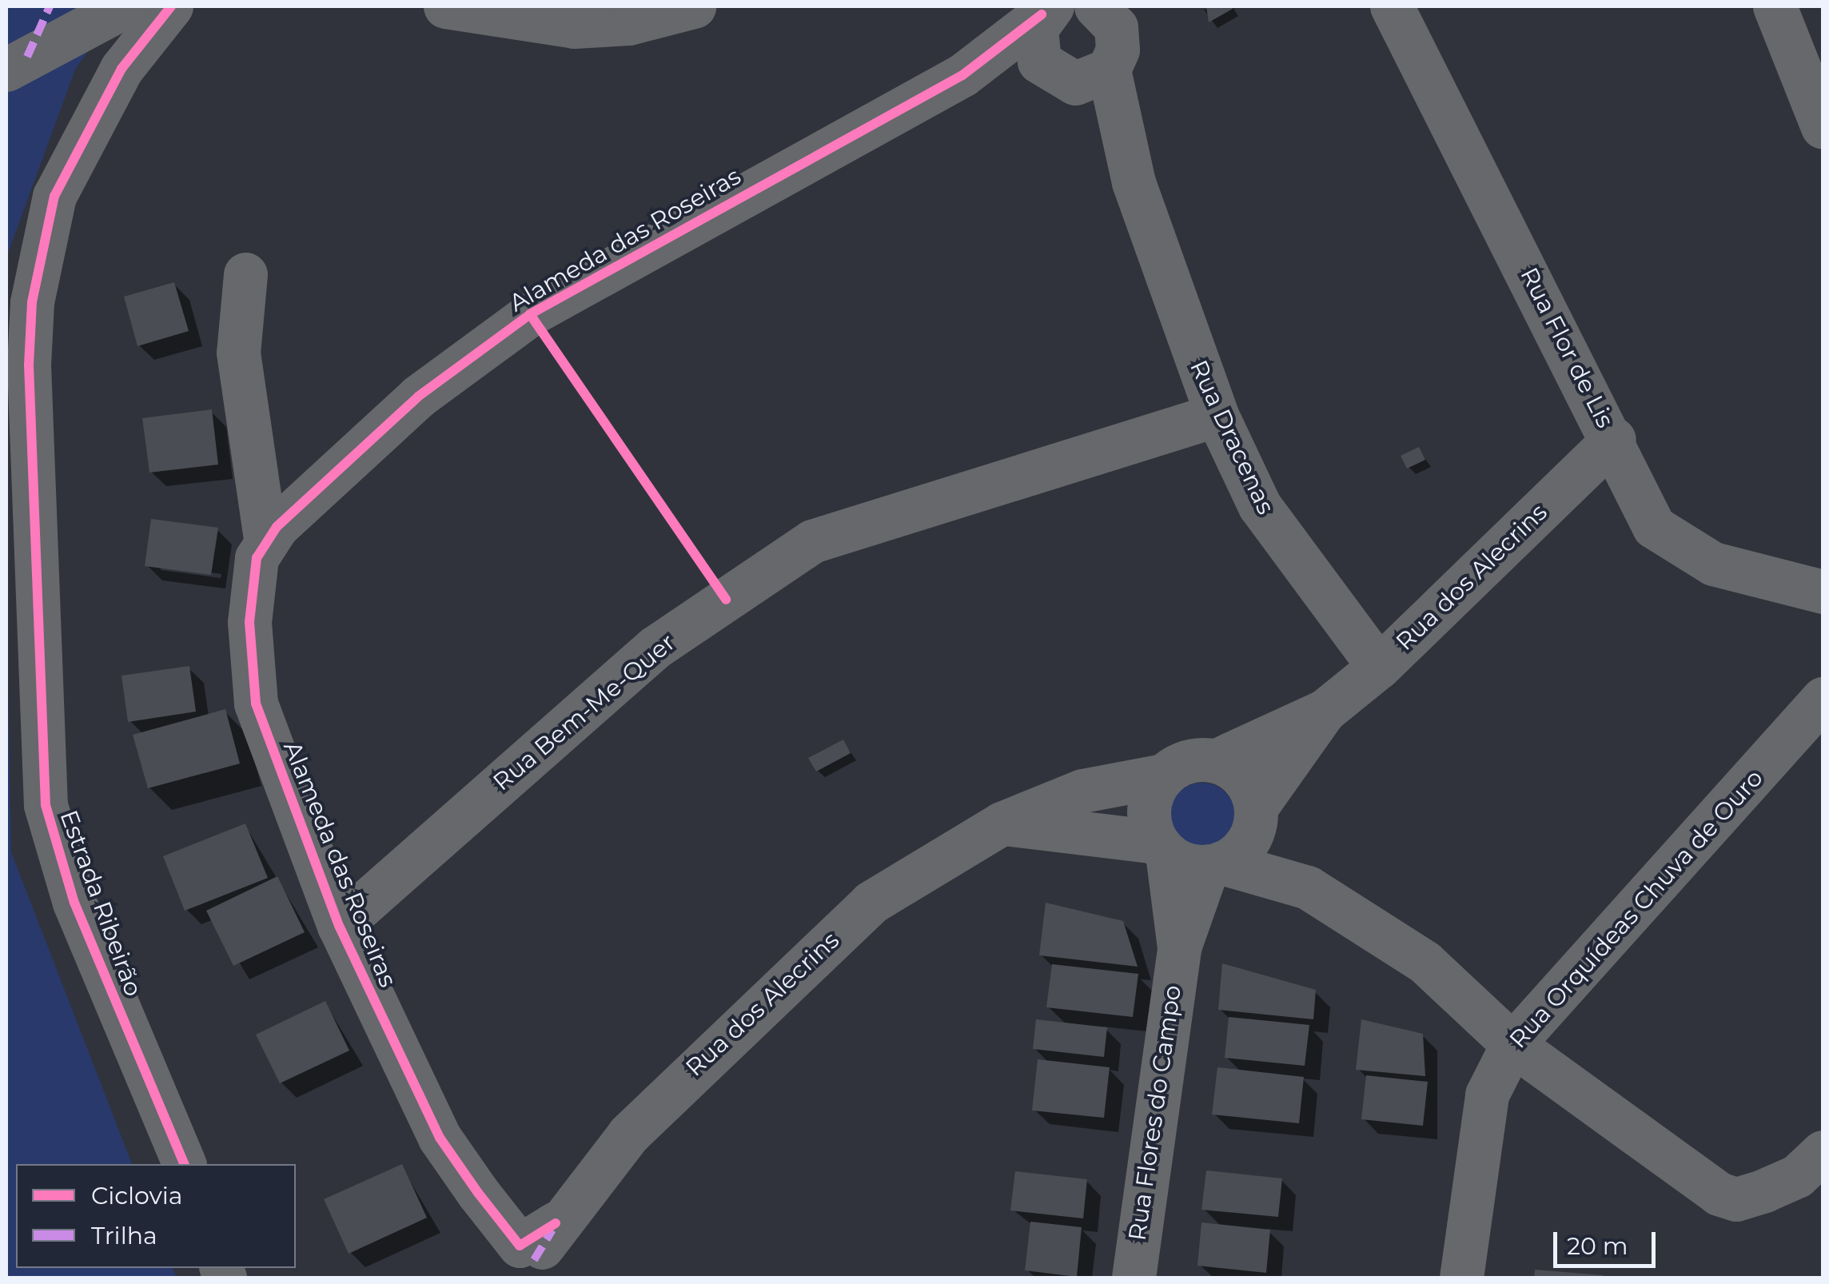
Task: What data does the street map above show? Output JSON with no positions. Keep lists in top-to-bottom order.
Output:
{
  "streets": {
    "street": [
      "Alameda das Roseiras",
      "Rua Flor de Lis",
      "Rua Dracenas",
      "Rua dos Alecrins",
      "Rua Bem-Me-Quer",
      "Estrada Ribeirão",
      "Rua Orquídeas Chuva de Ouro",
      "Rua Flores do Campo"
    ]
  },
  "crossings": [
    ["Alameda das Roseiras", "Rua Dracenas"],
    ["Alameda das Roseiras", "Rua dos Alecrins"],
    ["Alameda das Roseiras", "Rua Bem-Me-Quer"],
    ["Rua Flor de Lis", "Rua dos Alecrins"],
    ["Rua Dracenas", "Rua dos Alecrins"],
    ["Rua Dracenas", "Rua Bem-Me-Quer"],
    ["Rua dos Alecrins", "Rua Flores do Campo"]
  ],
  "legend": ["Ciclovia", "Trilha"],
  "scale_bar": "20 m"
}
